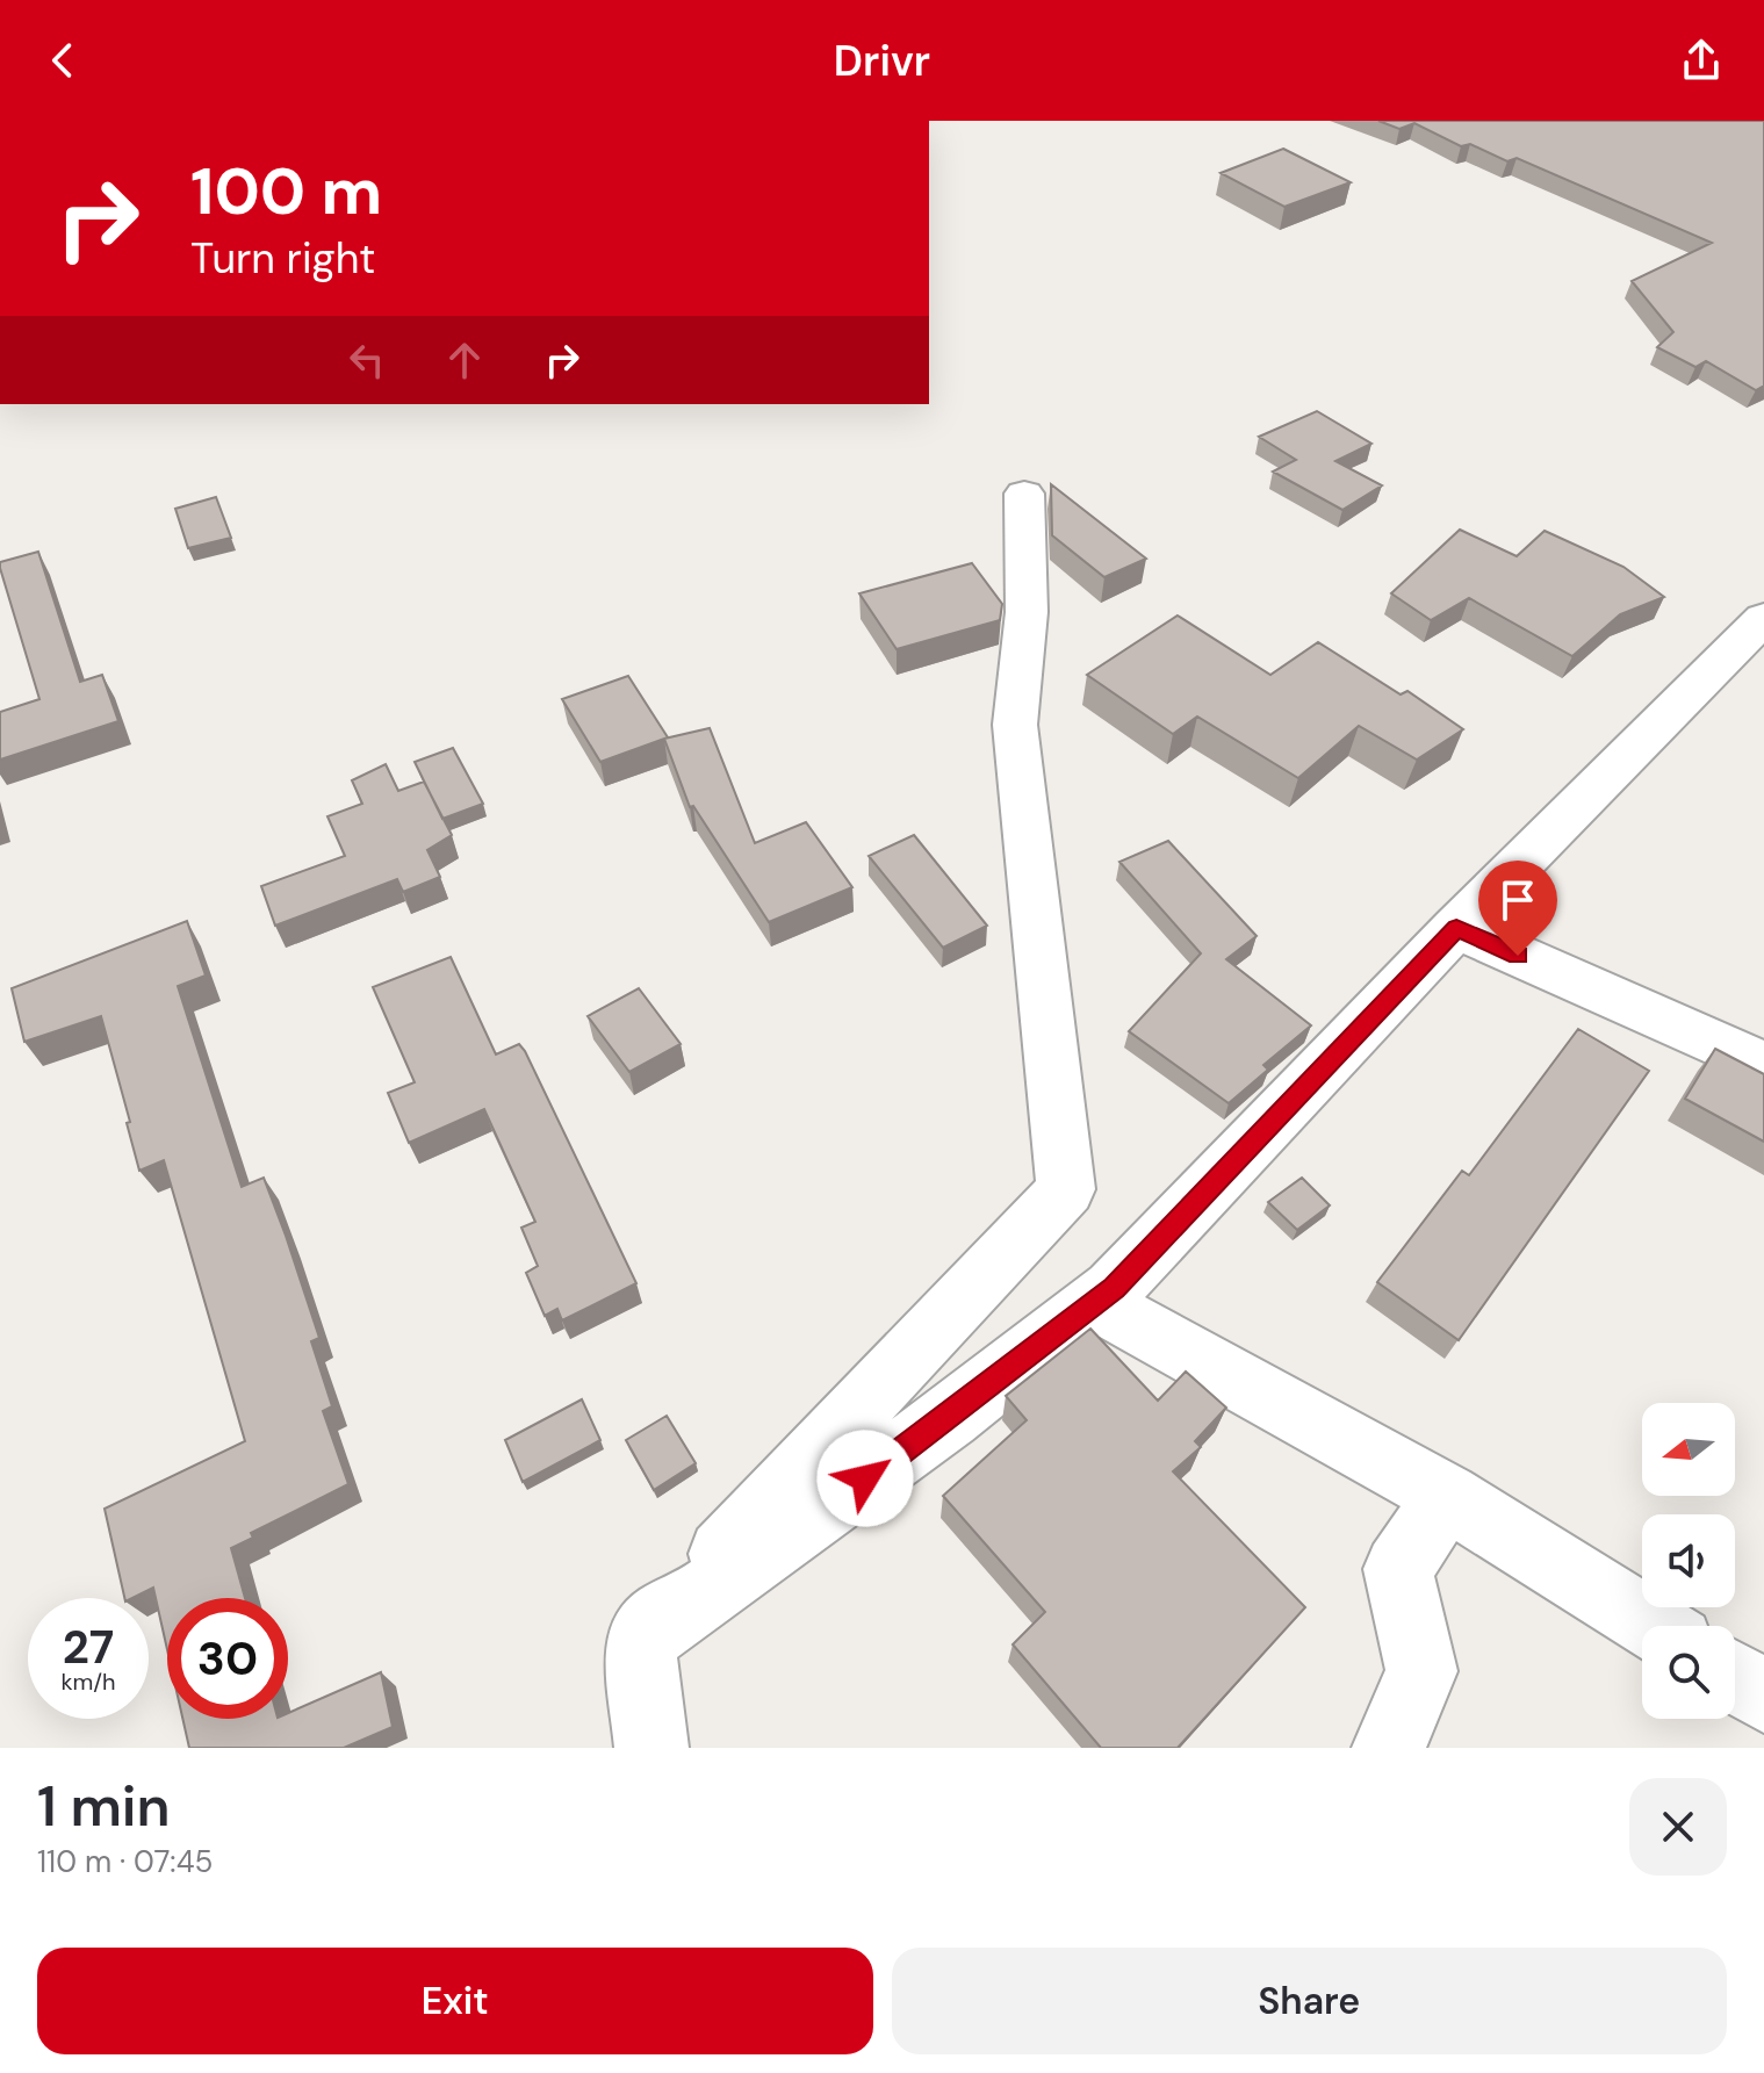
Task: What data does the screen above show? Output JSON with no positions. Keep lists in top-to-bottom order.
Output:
{
  "north": "left",
  "page": {
    "header": "Drivr",
    "turn": ["100 m", "Turn right"],
    "speed": "27 km/h",
    "limit": "30",
    "heading": ["1 min", "110 m · 07:45"],
    "buttons": ["Exit", "Share"]
  }
}
